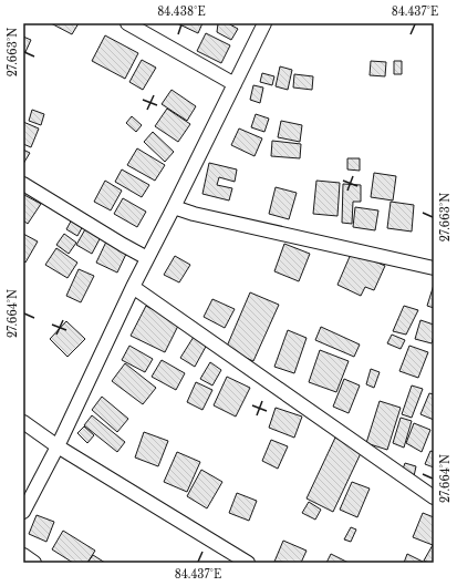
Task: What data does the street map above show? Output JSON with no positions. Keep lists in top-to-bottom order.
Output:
{
  "coordinates": [
    "84.438°E",
    "84.437°E",
    "27.663°N",
    "27.664°N"
  ]
}
